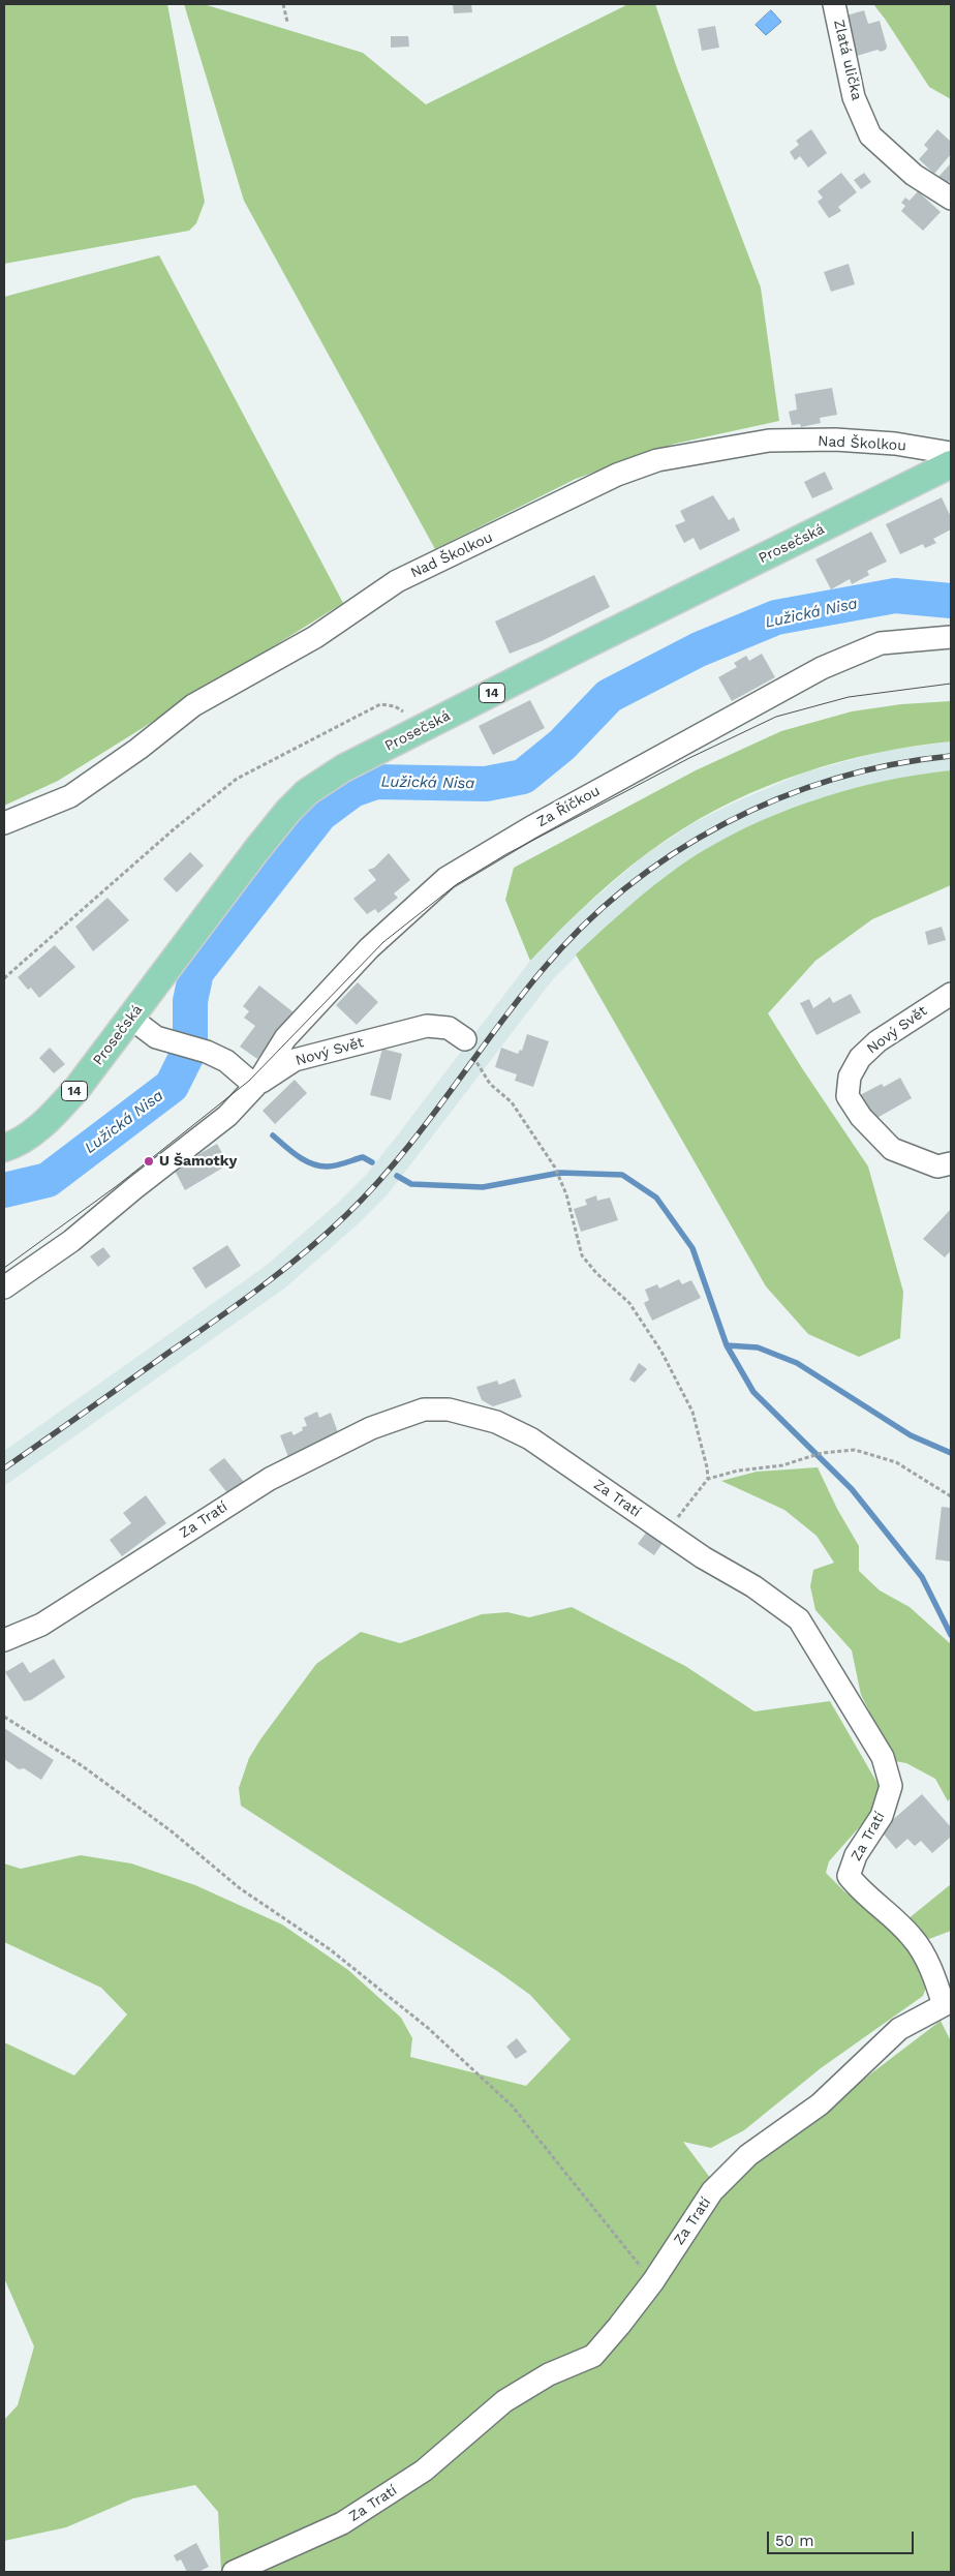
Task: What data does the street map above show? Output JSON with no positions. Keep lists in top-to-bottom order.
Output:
{
  "streets": {
    "main road": ["Prosečská", "14"],
    "street": [
      "Zlatá ulička",
      "Nad Školkou",
      "Za Říčkou",
      "Nový Svět",
      "Za Tratí"
    ]
  },
  "crossings": [
    ["Za Říčkou", "Nový Svět"]
  ],
  "water": ["Lužická Nisa"],
  "places": ["U Šamotky"],
  "scale_bar": "50 m"
}
